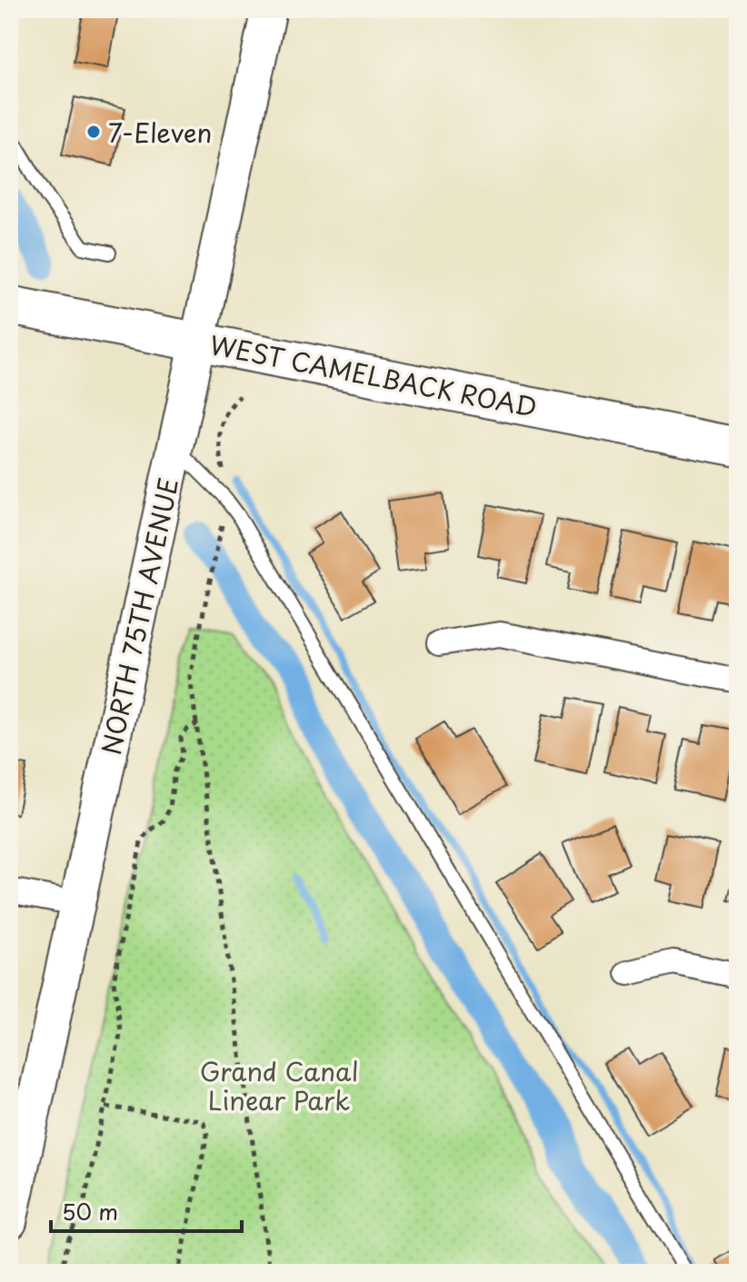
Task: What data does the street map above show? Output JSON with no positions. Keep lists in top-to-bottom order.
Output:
{
  "streets": {
    "main road": ["WEST CAMELBACK ROAD", "NORTH 75TH AVENUE"]
  },
  "crossings": [
    ["WEST CAMELBACK ROAD", "NORTH 75TH AVENUE"]
  ],
  "parks": ["Grand Canal Linear Park"],
  "places": ["7-Eleven"],
  "scale_bar": "50 m"
}
